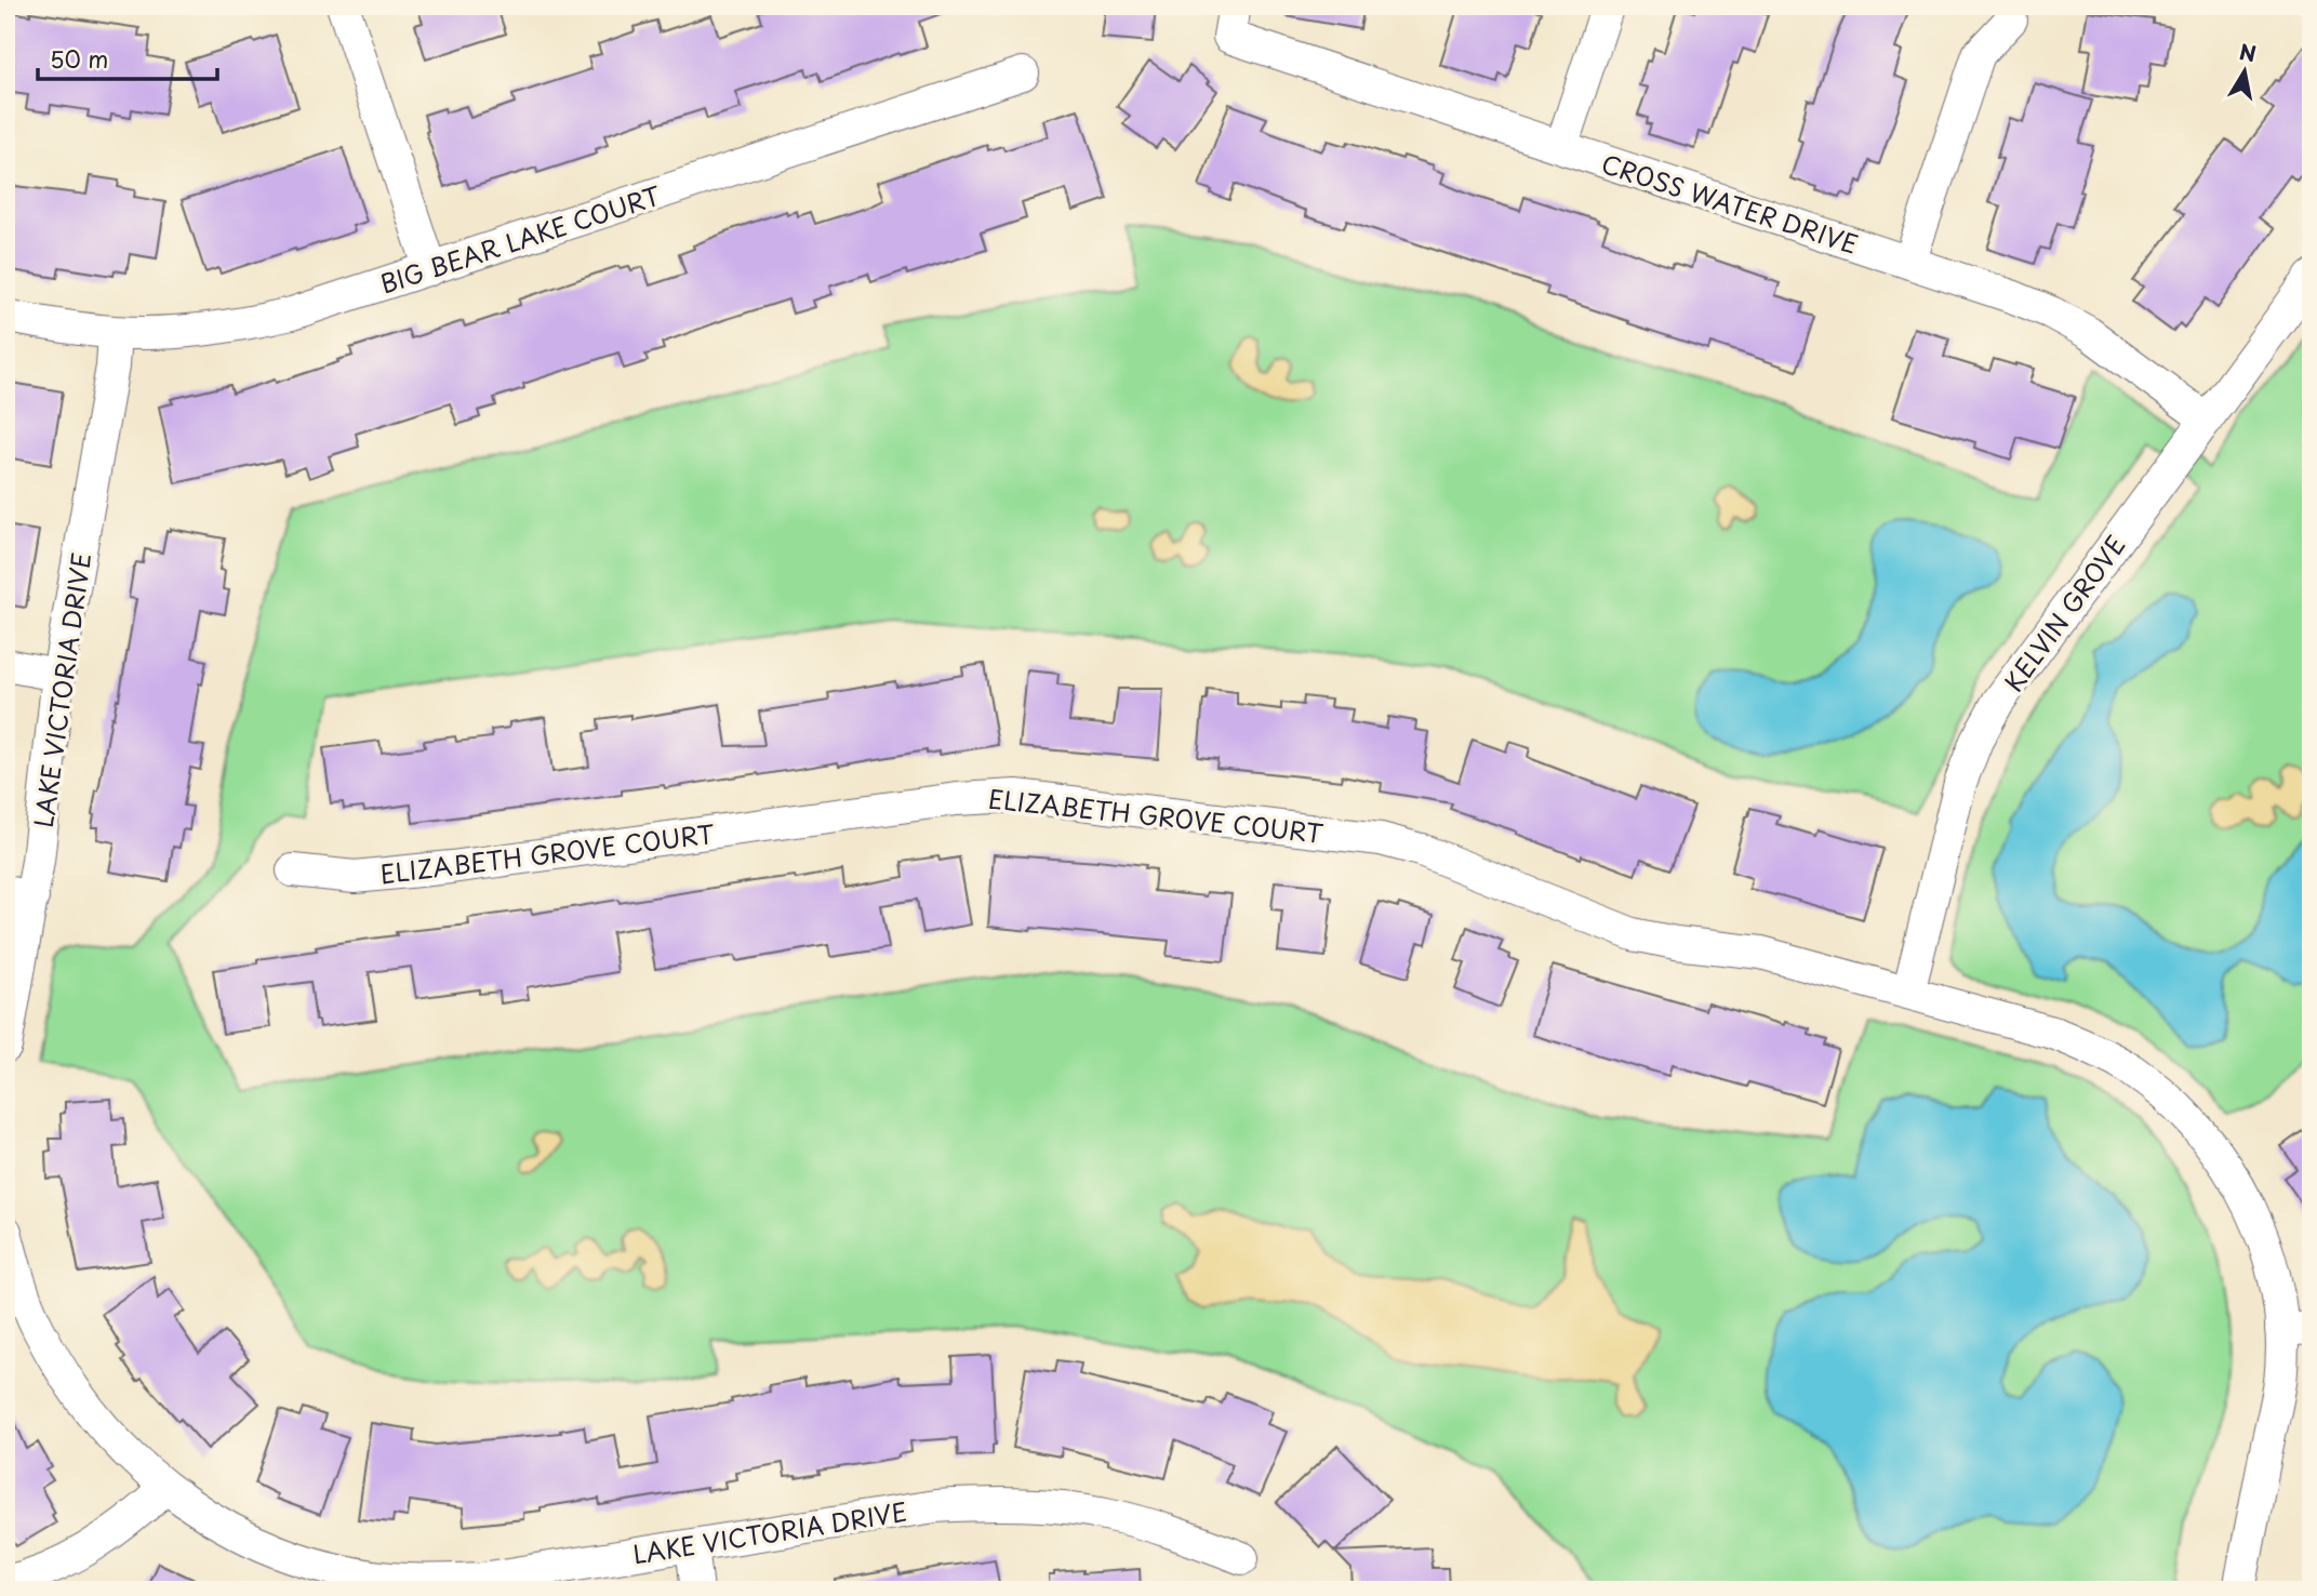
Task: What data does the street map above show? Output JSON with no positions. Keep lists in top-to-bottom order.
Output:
{
  "streets": {
    "street": [
      "CROSS WATER DRIVE",
      "BIG BEAR LAKE COURT",
      "KELVIN GROVE",
      "LAKE VICTORIA DRIVE",
      "ELIZABETH GROVE COURT"
    ]
  },
  "crossings": [
    ["CROSS WATER DRIVE", "KELVIN GROVE"],
    ["BIG BEAR LAKE COURT", "LAKE VICTORIA DRIVE"],
    ["KELVIN GROVE", "ELIZABETH GROVE COURT"]
  ],
  "scale_bar": "50 m",
  "north": "top"
}
